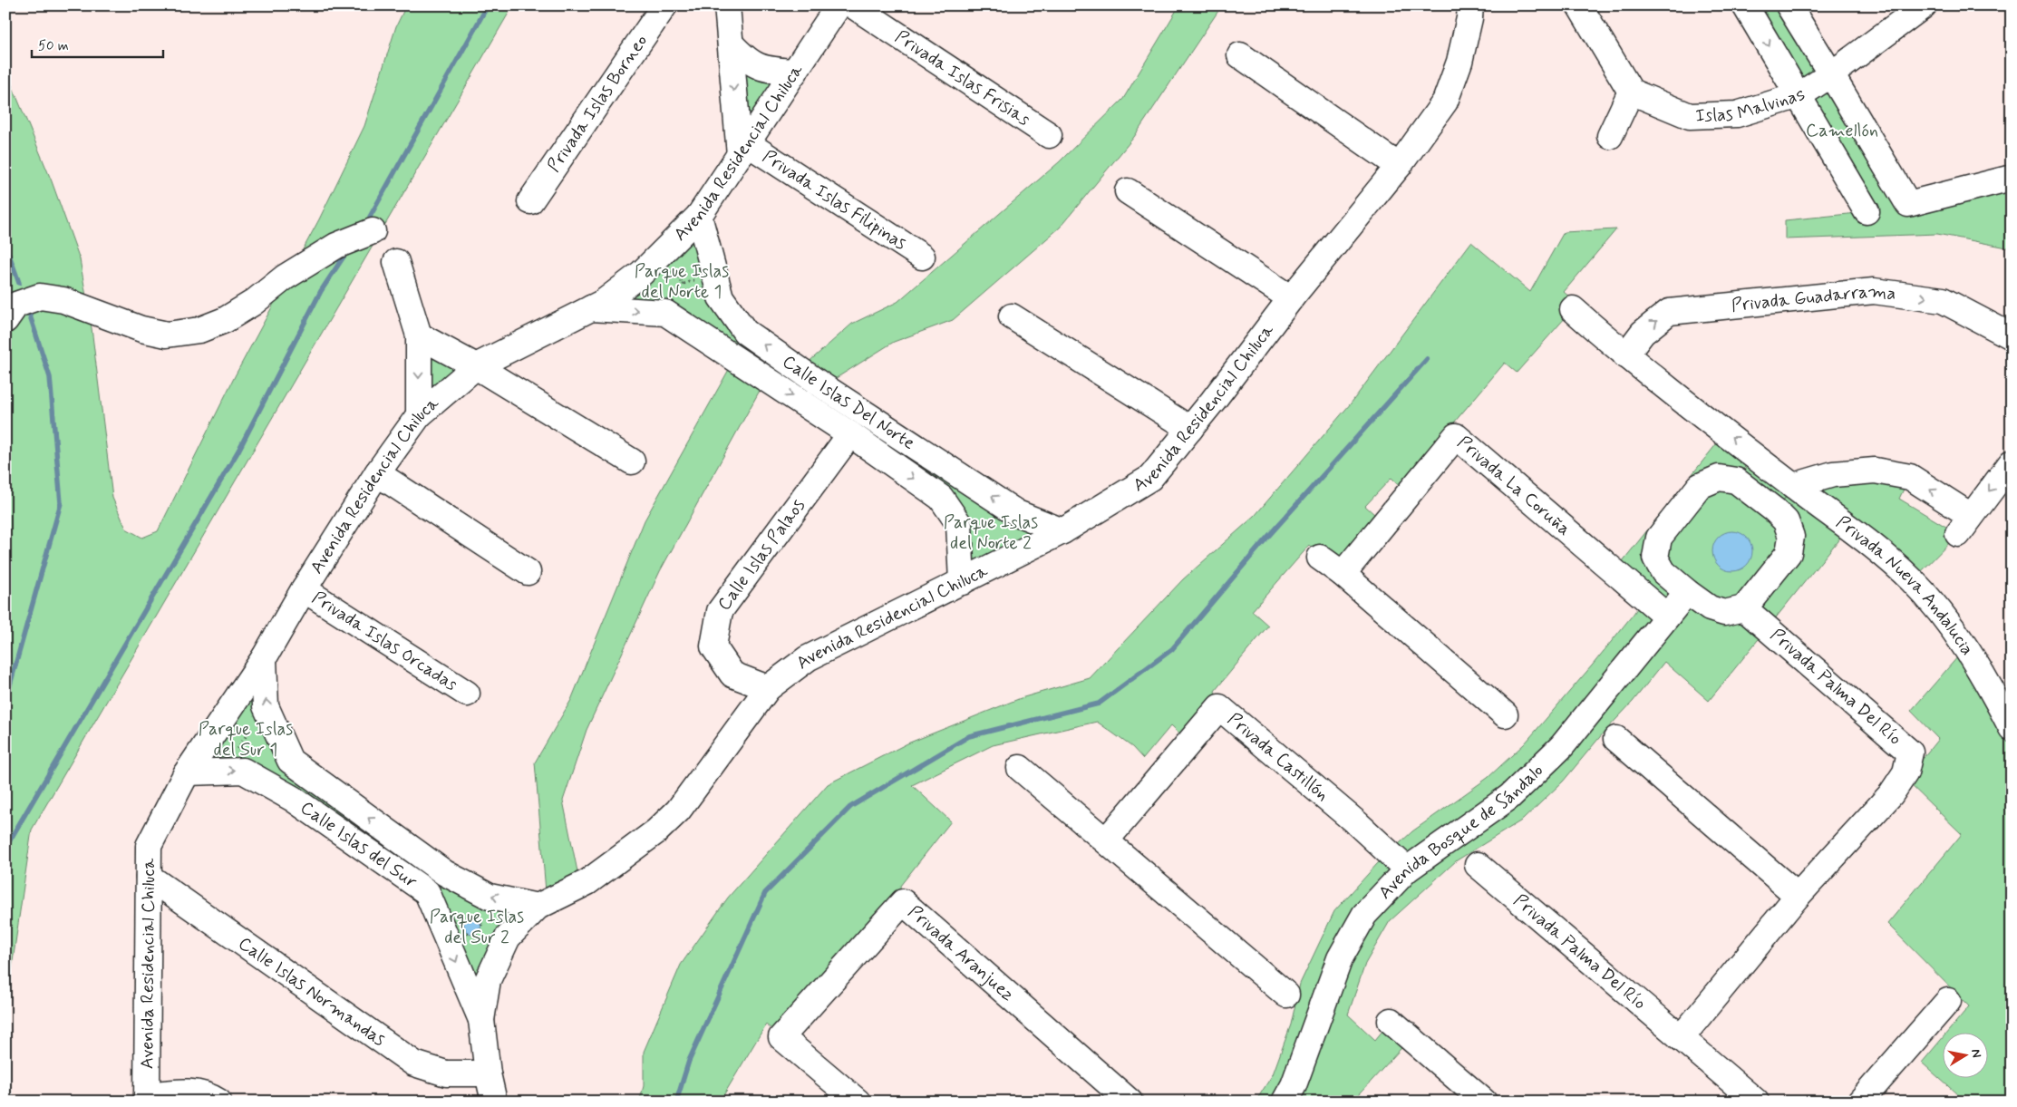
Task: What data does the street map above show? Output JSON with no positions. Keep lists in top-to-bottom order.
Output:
{
  "streets": {
    "street": [
      "Privada Islas Frisias",
      "Islas Malvinas",
      "Privada Islas Borneo",
      "Avenida Residencial Chiluca",
      "Privada Islas Filipinas",
      "Privada Guadarrama",
      "Calle Islas Del Norte",
      "Privada La Coruña",
      "Calle Islas Palaos",
      "Privada Nueva Andalucia",
      "Privada Islas Orcadas",
      "Privada Palma Del Río",
      "Privada Castillón",
      "Avenida Bosque de Sándalo",
      "Calle Islas del Sur",
      "Privada Aranjuez",
      "Calle Islas Normandas"
    ]
  },
  "crossings": [
    ["Avenida Residencial Chiluca", "Privada Islas Filipinas"],
    ["Avenida Residencial Chiluca", "Calle Islas Del Norte"],
    ["Avenida Residencial Chiluca", "Calle Islas Palaos"],
    ["Avenida Residencial Chiluca", "Privada Islas Orcadas"],
    ["Avenida Residencial Chiluca", "Calle Islas del Sur"],
    ["Avenida Residencial Chiluca", "Calle Islas Normandas"],
    ["Calle Islas Del Norte", "Calle Islas Palaos"],
    ["Privada La Coruña", "Avenida Bosque de Sándalo"],
    ["Privada Palma Del Río", "Avenida Bosque de Sándalo"],
    ["Privada Castillón", "Avenida Bosque de Sándalo"]
  ],
  "one_way": ["Privada Guadarrama"],
  "parks": [
    "Camellón",
    "Parque Islas del Norte 1",
    "Parque Islas del Norte 2",
    "Parque Islas del Sur 1",
    "Parque Islas del Sur 2"
  ],
  "scale_bar": "50 m",
  "north": "right"
}
